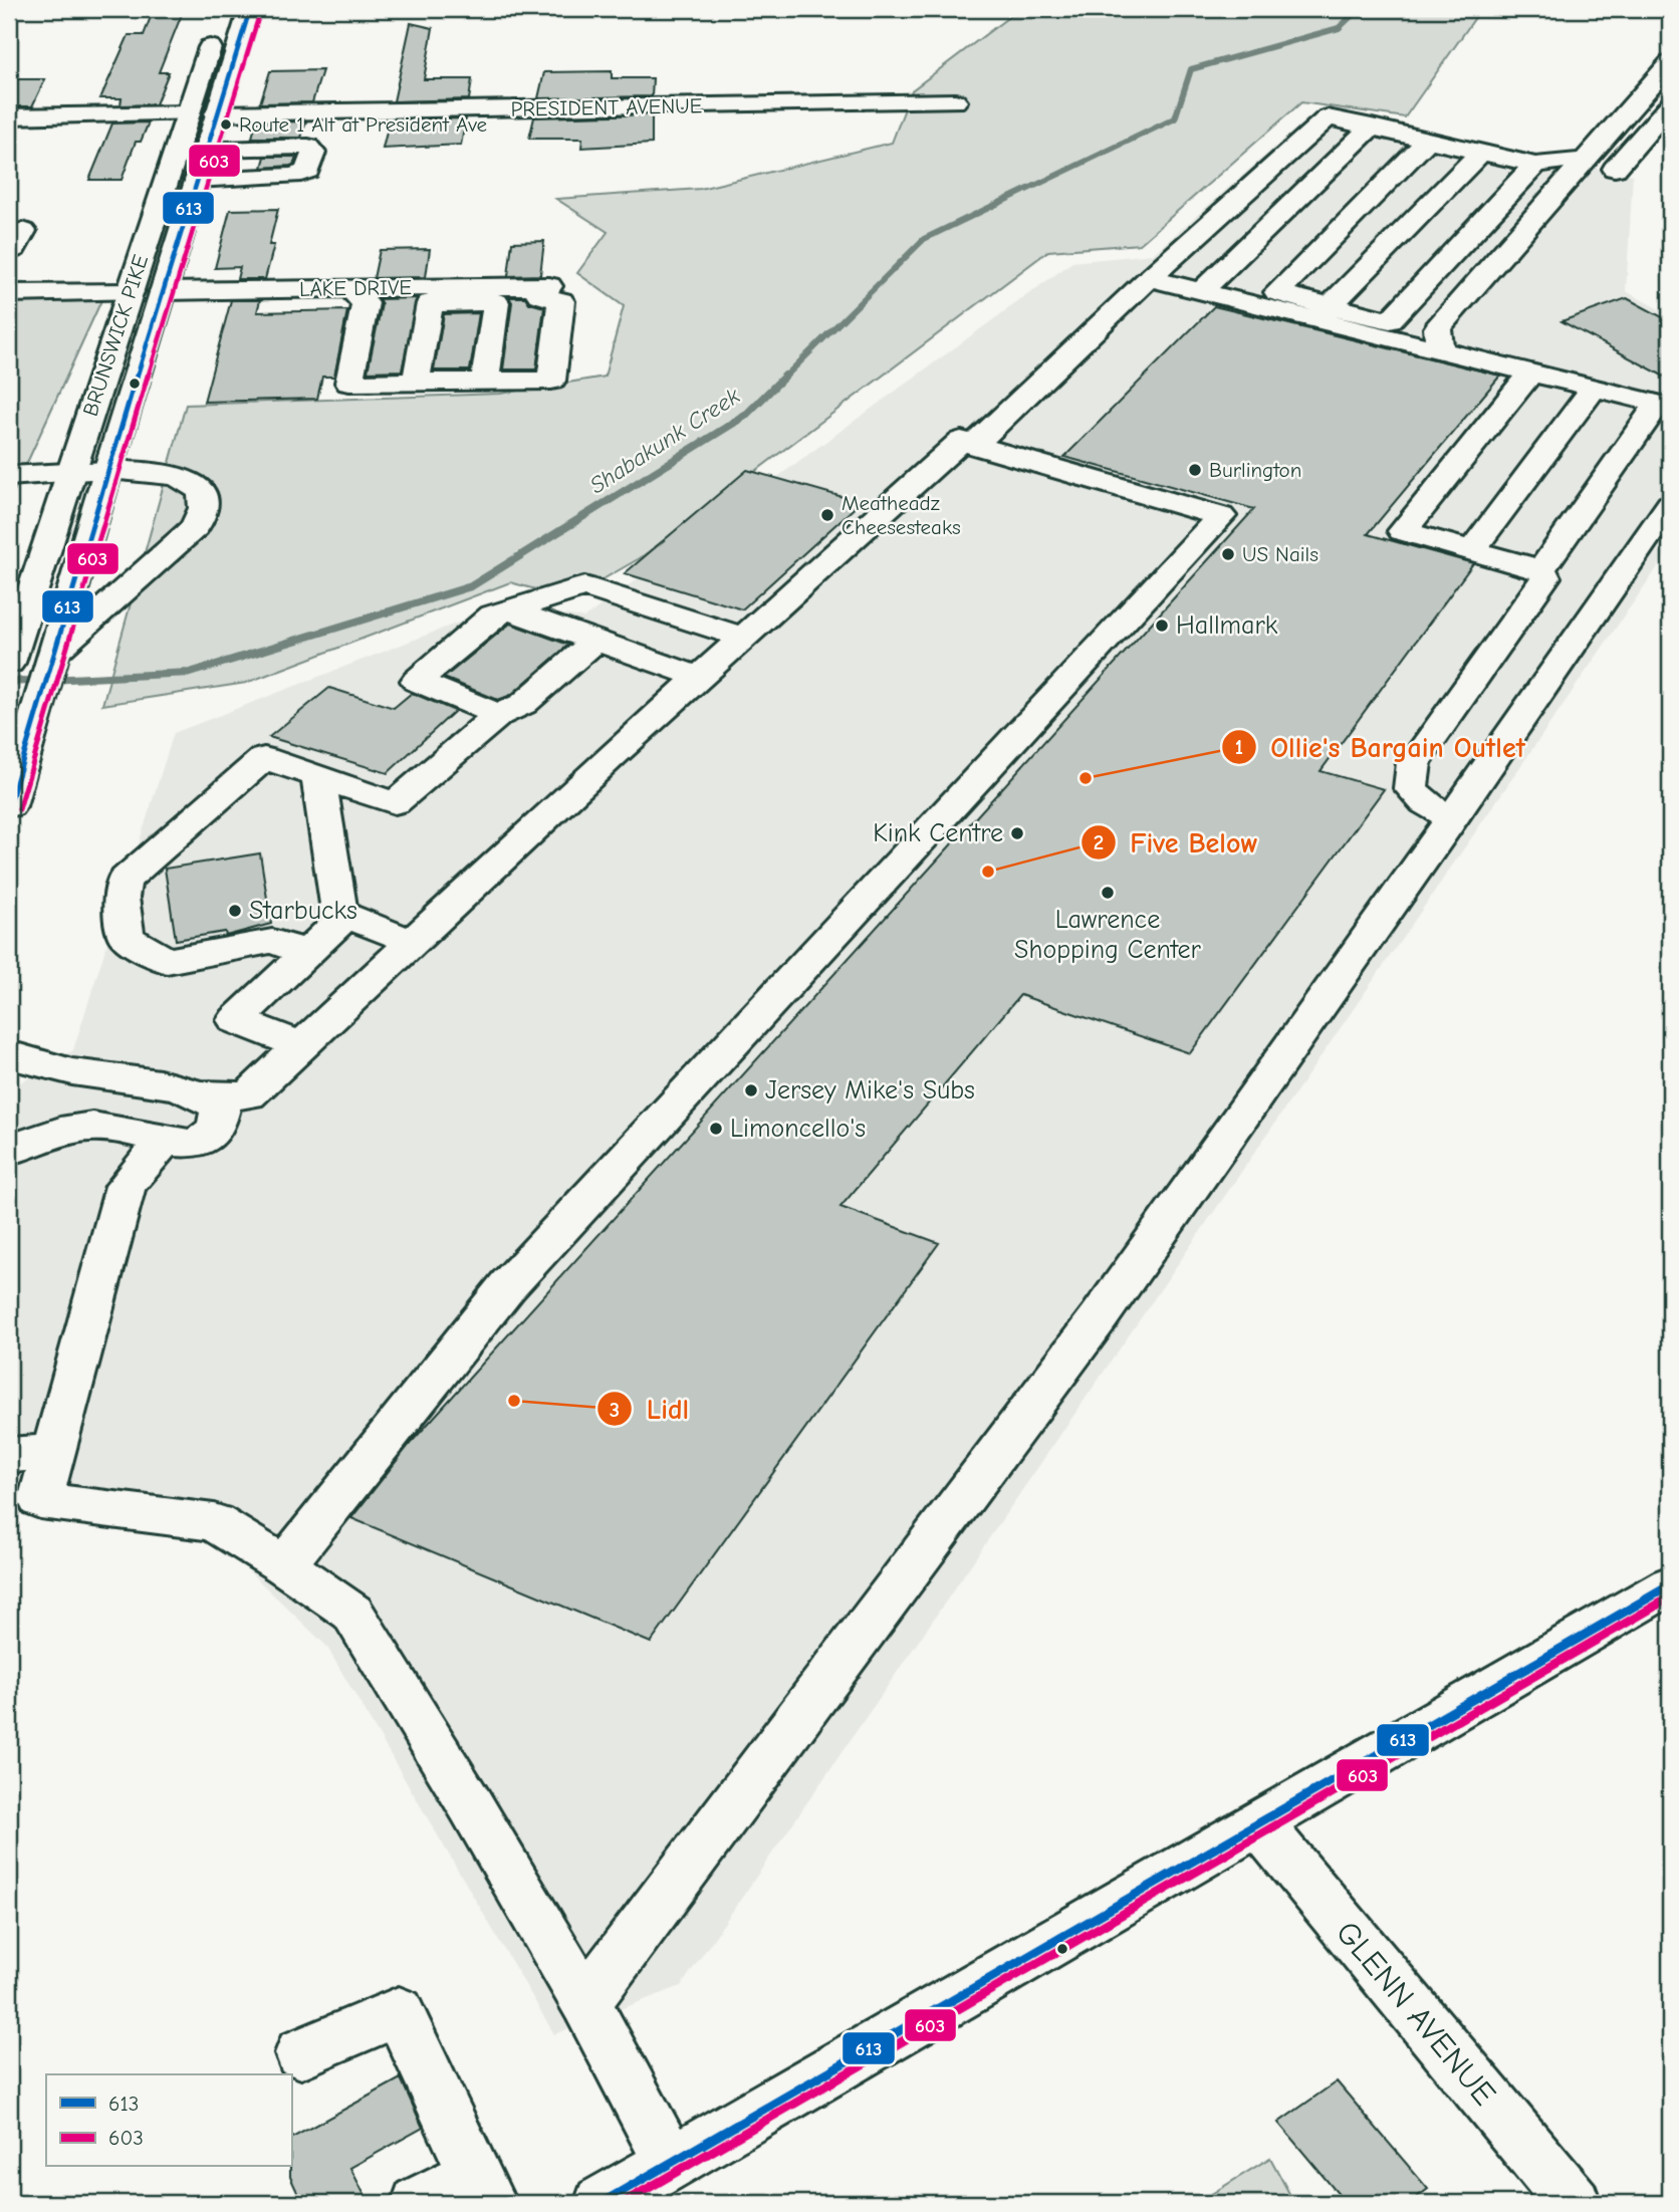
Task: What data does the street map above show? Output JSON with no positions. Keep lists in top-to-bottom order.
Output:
{
  "streets": {
    "main road": [
      "PRESIDENT AVENUE",
      "LAKE DRIVE",
      "BRUNSWICK PIKE",
      "GLENN AVENUE"
    ]
  },
  "crossings": [
    ["PRESIDENT AVENUE", "BRUNSWICK PIKE"],
    ["LAKE DRIVE", "BRUNSWICK PIKE"]
  ],
  "water": ["Shabakunk Creek"],
  "places": [
    "Route 1 Alt at President Ave",
    "Burlington",
    "Meatheadz Cheesesteaks",
    "US Nails",
    "Hallmark",
    "Ollie's Bargain Outlet",
    "Kink Centre",
    "Five Below",
    "Lawrence Shopping Center",
    "Starbucks",
    "Jersey Mike's Subs",
    "Limoncello's",
    "Lidl"
  ],
  "lines": ["transit line 613", "transit line 603"],
  "legend": ["613", "603"]
}
